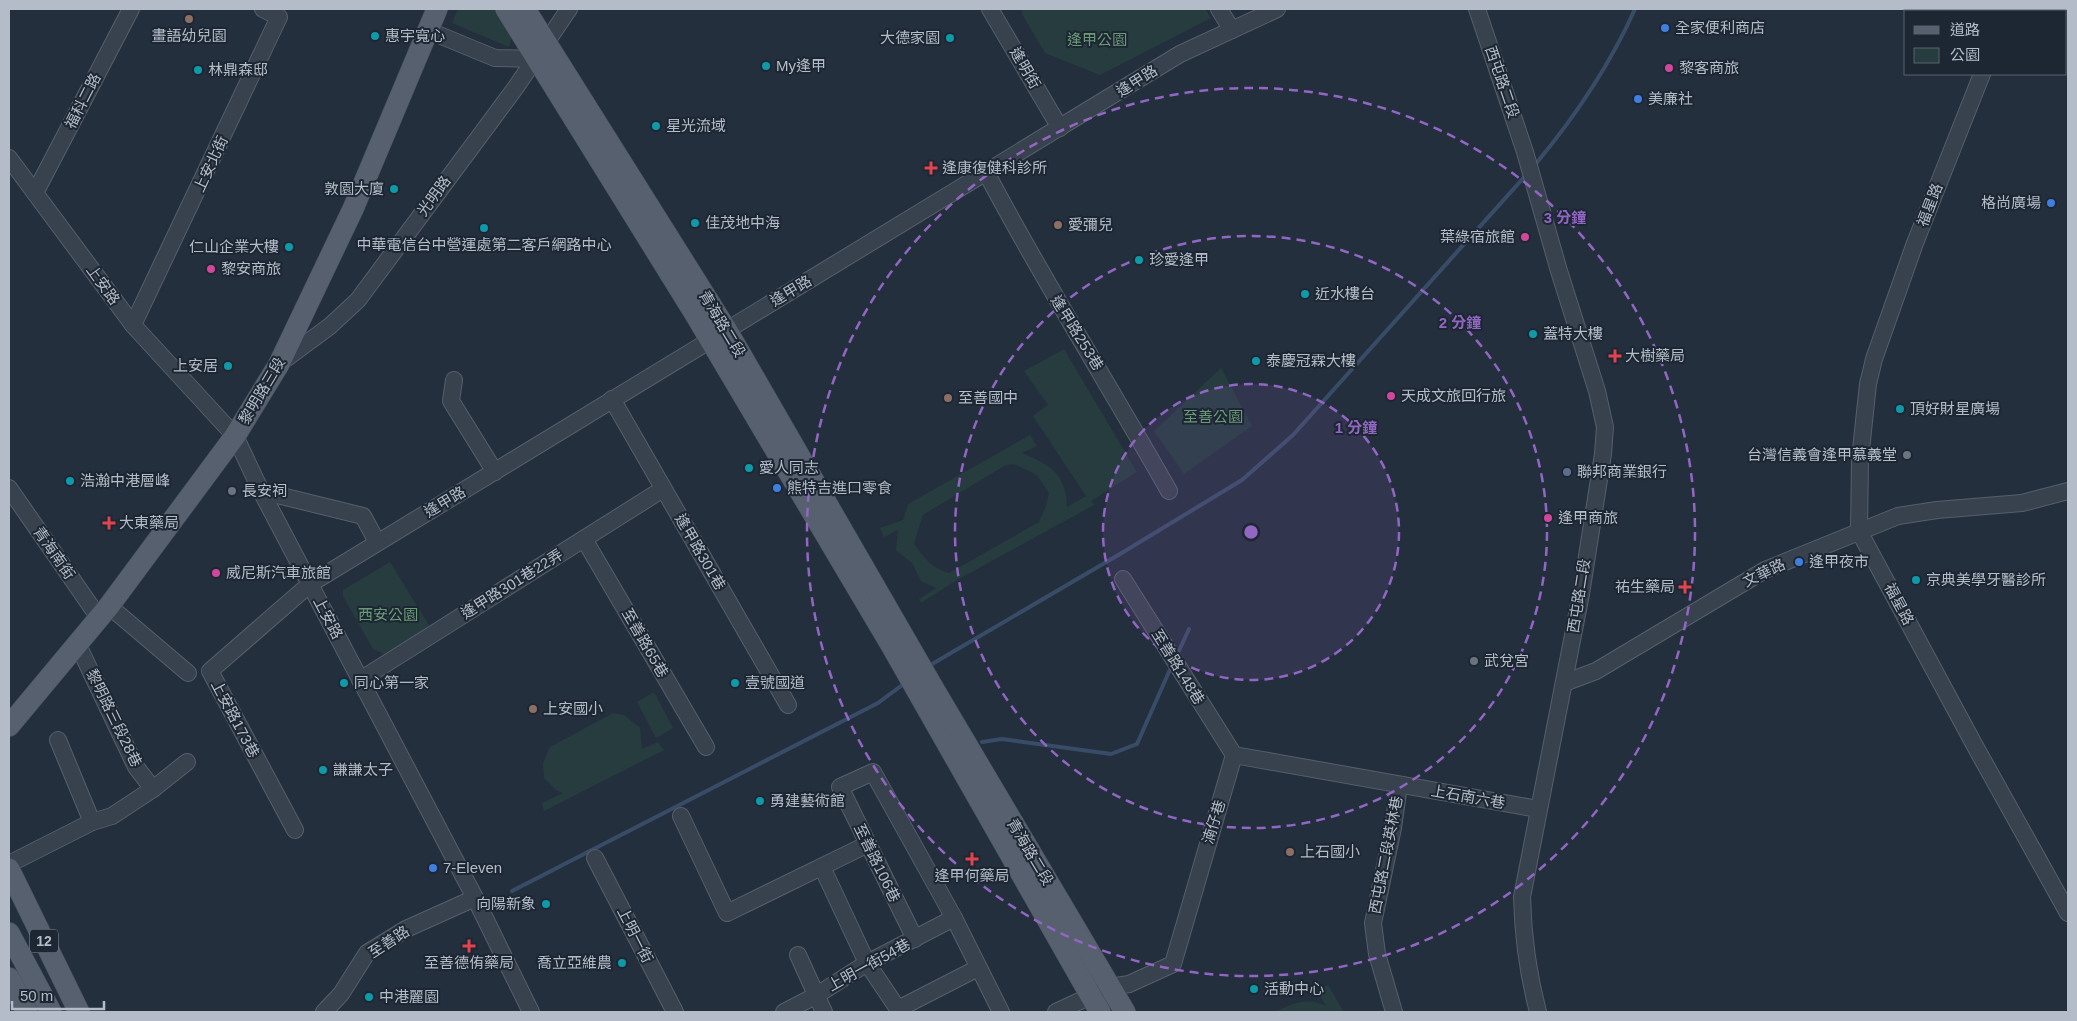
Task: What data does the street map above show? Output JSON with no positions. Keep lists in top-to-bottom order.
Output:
{
  "streets": {
    "main road": ["青海路二段", "黎明路三段", "12"],
    "street": [
      "逢明街",
      "逢甲路",
      "西屯路二段",
      "福科二路",
      "上安北街",
      "光明路",
      "福星路",
      "上安路",
      "逢甲路253巷",
      "逢甲路301巷",
      "青海南街",
      "文華路",
      "逢甲路301巷22弄",
      "至善路65巷",
      "至善路148巷",
      "黎明路三段28巷",
      "上安路173巷",
      "上石南六巷",
      "湳仔巷",
      "西屯路二段英林巷",
      "至善路106巷",
      "上明一街",
      "至善路",
      "上明一街54巷"
    ]
  },
  "crossings": [
    ["逢明街", "逢甲路"],
    ["逢甲路", "上安路"],
    ["逢甲路", "青海路二段"],
    ["逢甲路", "逢甲路253巷"],
    ["逢甲路", "逢甲路301巷"],
    ["逢甲路", "上安路173巷"],
    ["西屯路二段", "文華路"],
    ["西屯路二段", "上石南六巷"],
    ["福科二路", "上安路"],
    ["上安北街", "上安路"],
    ["光明路", "青海路二段"],
    ["光明路", "黎明路三段"],
    ["福星路", "文華路"],
    ["上安路", "黎明路三段"],
    ["上安路", "逢甲路301巷22弄"],
    ["上安路", "上安路173巷"],
    ["上安路", "至善路"],
    ["青海路二段", "湳仔巷"],
    ["黎明路三段", "青海南街"],
    ["黎明路三段", "黎明路三段28巷"],
    ["逢甲路301巷", "逢甲路301巷22弄"],
    ["逢甲路301巷22弄", "至善路65巷"],
    ["至善路148巷", "湳仔巷"],
    ["上石南六巷", "西屯路二段英林巷"],
    ["至善路106巷", "上明一街54巷"]
  ],
  "parks": ["逢甲公園", "至善公園", "西安公園"],
  "places": {
    "other": [
      "畫語幼兒園",
      "全家便利商店",
      "惠宇寬心",
      "大德家園",
      "My逢甲",
      "黎客商旅",
      "林鼎森邸",
      "美廉社",
      "星光流域",
      "敦園大廈",
      "格尚廣場",
      "佳茂地中海",
      "愛彌兒",
      "中華電信台中營運處第二客戶網路中心",
      "葉綠宿旅館",
      "仁山企業大樓",
      "珍愛逢甲",
      "黎安商旅",
      "近水樓台",
      "蓋特大樓",
      "泰慶冠霖大樓",
      "上安居",
      "天成文旅回行旅",
      "至善國中",
      "頂好財星廣場",
      "台灣信義會逢甲慕義堂",
      "愛人同志",
      "聯邦商業銀行",
      "浩瀚中港層峰",
      "熊特吉進口零食",
      "長安祠",
      "逢甲商旅",
      "逢甲夜市",
      "威尼斯汽車旅館",
      "京典美學牙醫診所",
      "武兌宮",
      "同心第一家",
      "壹號國道",
      "上安國小",
      "謙謙太子",
      "勇建藝術館",
      "上石國小",
      "7-Eleven",
      "向陽新象",
      "喬立亞維農",
      "活動中心",
      "中港麗園"
    ],
    "health": [
      "逢康復健科診所",
      "大樹藥局",
      "大東藥局",
      "祐生藥局",
      "逢甲何藥局",
      "至善德侑藥局"
    ]
  },
  "legend": ["道路", "公園"],
  "scale_bar": "50 m",
  "rings": ["3 分鐘", "2 分鐘", "1 分鐘"]
}
